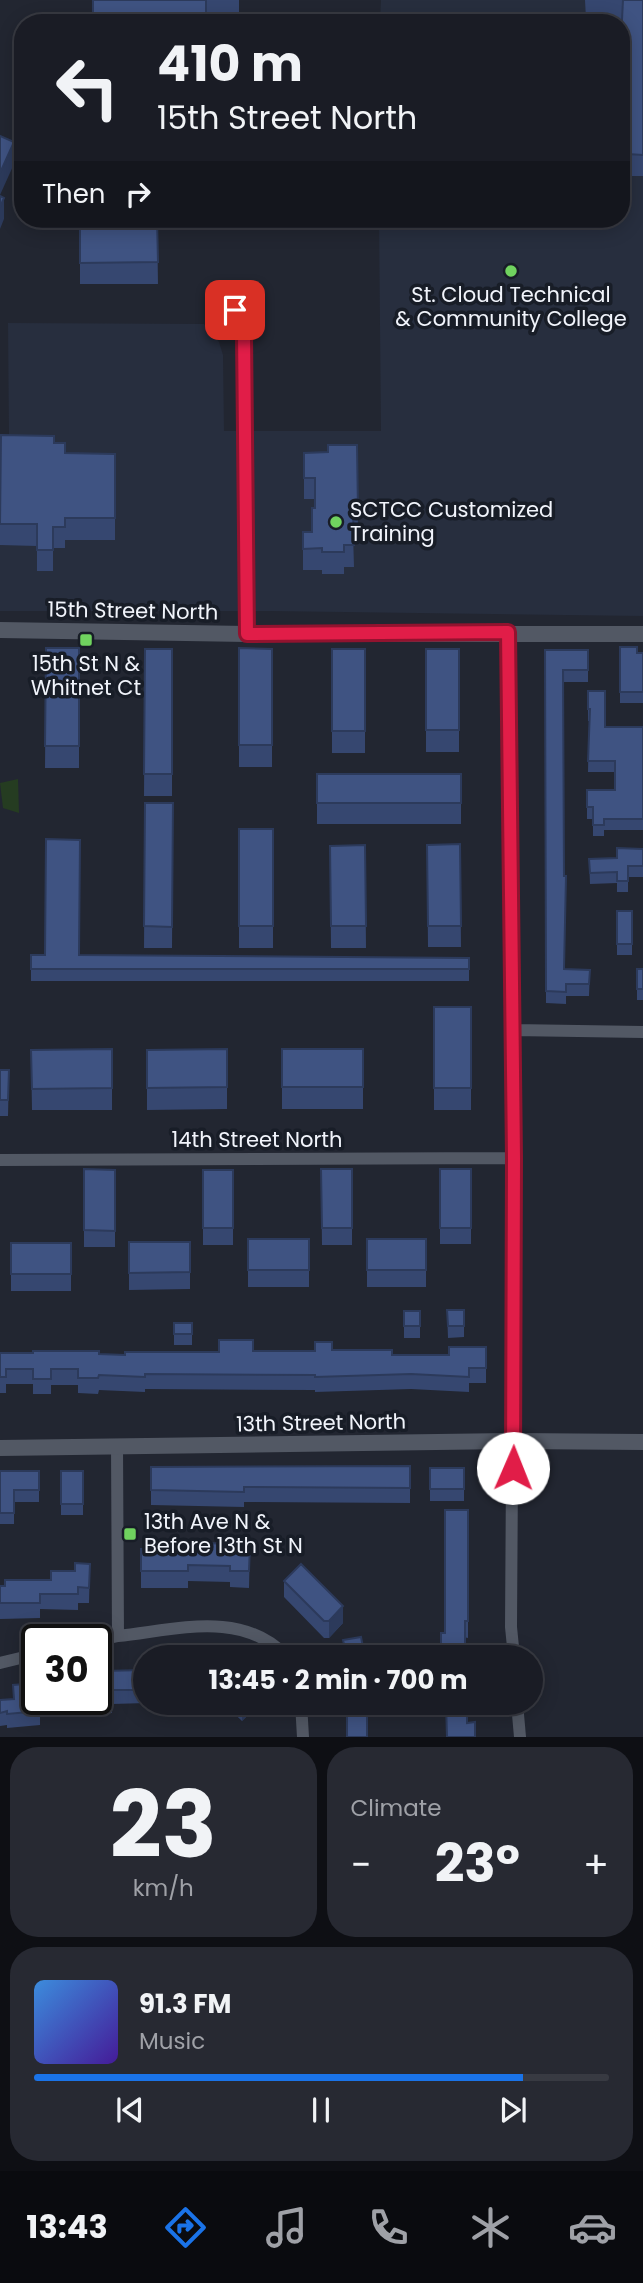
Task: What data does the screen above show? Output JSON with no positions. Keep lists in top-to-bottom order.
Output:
{
  "streets": {
    "street": ["15th Street North", "14th Street North", "13th Street North"]
  },
  "places": {
    "other": ["St. Cloud Technical & Community College", "SCTCC Customized Training"],
    "transit": ["15th St N & Whitnet Ct", "13th Ave N & Before 13th St N"]
  },
  "page": {
    "turn": ["410 m", "15th Street North"],
    "then": "Then",
    "limit": "30",
    "trip": "13:45 · 2 min · 700 m",
    "tile": [
      ["23", "km/h"],
      "Climate"
    ],
    "heat": ["−", "23°", "+"],
    "song": ["91.3 FM", "Music"],
    "tabs": "13:43"
  }
}
